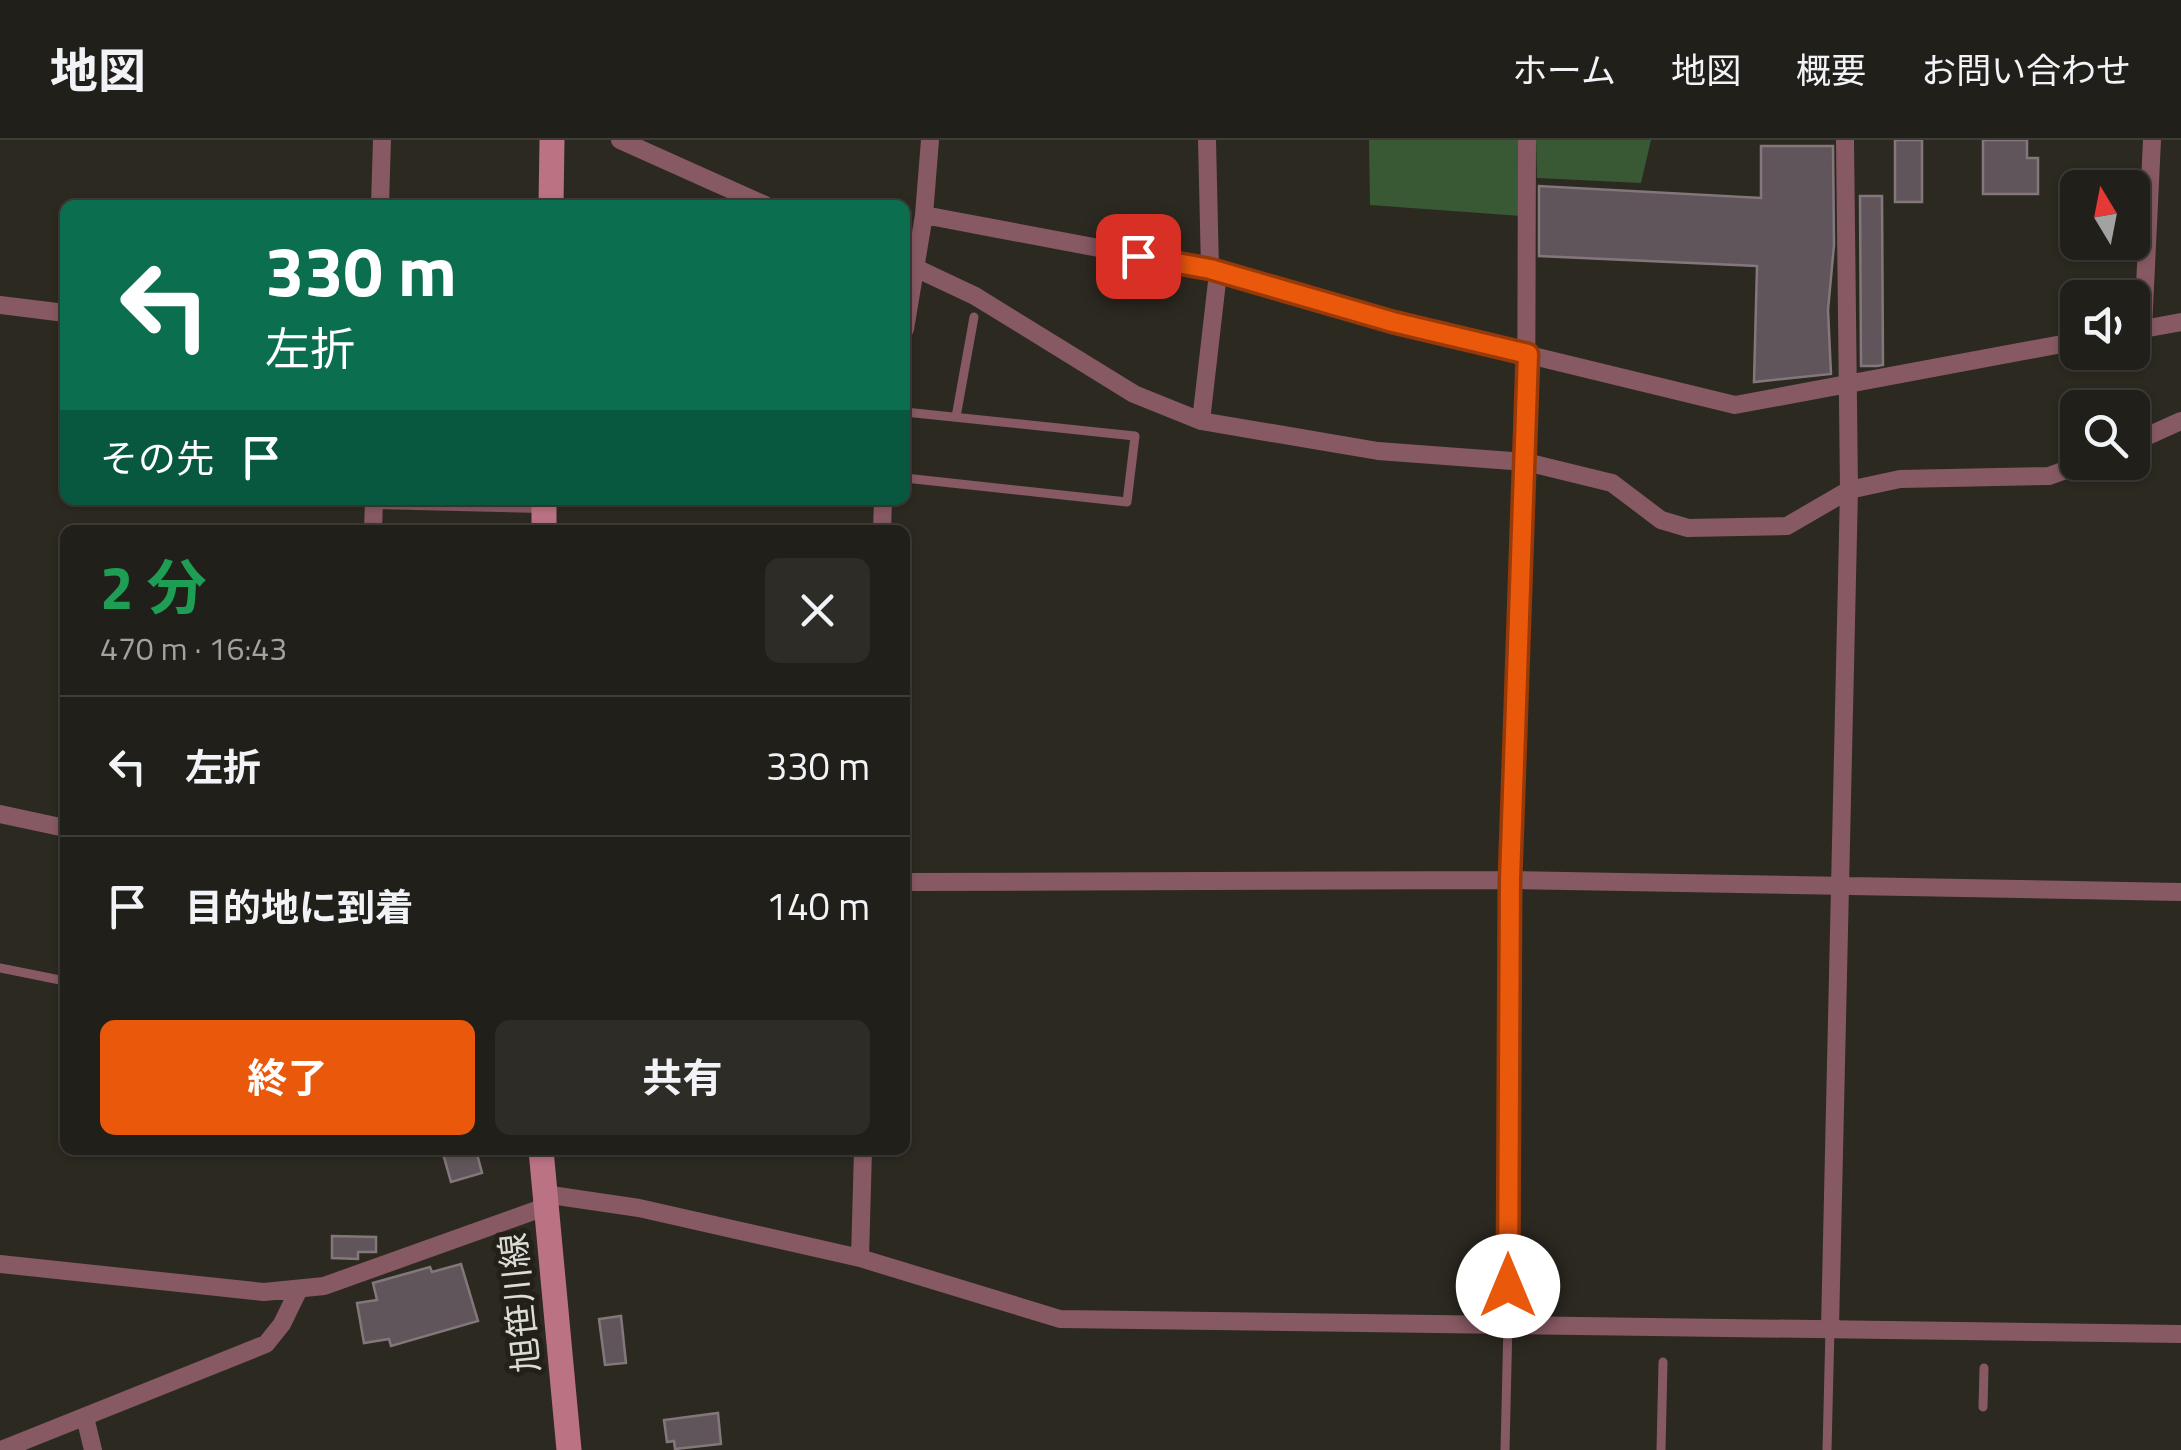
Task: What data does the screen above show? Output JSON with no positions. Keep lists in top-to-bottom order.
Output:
{
  "streets": {
    "main road": ["旭笹川線"]
  },
  "north": "top",
  "page": {
    "header": "地図",
    "nav": [
      "ホーム",
      "地図",
      "概要",
      "お問い合わせ"
    ],
    "turn": ["330 m", "左折"],
    "then": "その先",
    "heading": ["2 分", "470 m · 16:43"],
    "list": [
      {
        "name": "左折",
        "value": "330 m"
      },
      {
        "name": "目的地に到着",
        "value": "140 m"
      }
    ],
    "buttons": ["終了", "共有"]
  }
}
